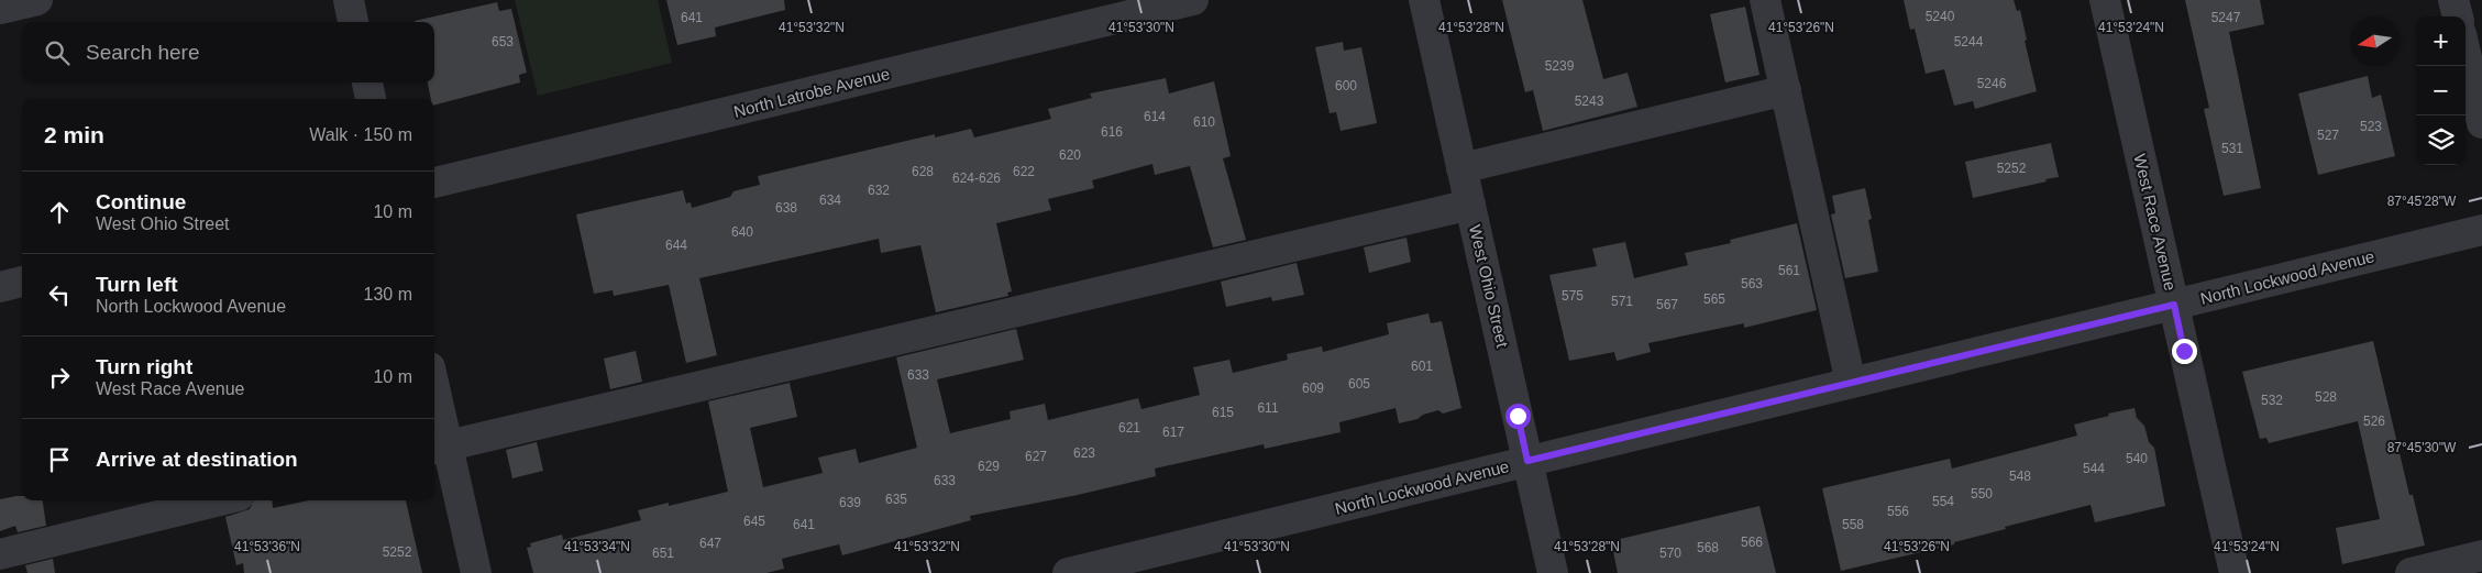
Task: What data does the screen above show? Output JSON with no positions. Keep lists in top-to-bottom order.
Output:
{
  "streets": {
    "street": [
      "North Latrobe Avenue",
      "West Race Avenue",
      "North Lockwood Avenue",
      "West Ohio Street"
    ]
  },
  "crossings": [
    ["West Race Avenue", "North Lockwood Avenue"],
    ["North Lockwood Avenue", "West Ohio Street"]
  ],
  "house_numbers": [
    "5240",
    "641",
    "5247",
    "653",
    "5244",
    "5239",
    "5246",
    "600",
    "5243",
    "614",
    "610",
    "523",
    "616",
    "527",
    "531",
    "620",
    "5252",
    "628",
    "622",
    "624-626",
    "632",
    "634",
    "638",
    "640",
    "644",
    "561",
    "563",
    "575",
    "565",
    "571",
    "567",
    "601",
    "633",
    "605",
    "609",
    "528",
    "532",
    "611",
    "615",
    "526",
    "621",
    "617",
    "623",
    "627",
    "540",
    "629",
    "544",
    "548",
    "633",
    "550",
    "635",
    "554",
    "639",
    "556",
    "645",
    "641",
    "558",
    "566",
    "647",
    "568",
    "5252",
    "651",
    "570"
  ],
  "north": "left",
  "page": {
    "map_buttons": ["+", "−"],
    "search": "Search here",
    "heading": ["2 min", "Walk · 150 m"],
    "list": [
      ["Continue", "West Ohio Street", "10 m"],
      ["Turn left", "North Lockwood Avenue", "130 m"],
      ["Turn right", "West Race Avenue", "10 m"],
      "Arrive at destination"
    ]
  },
  "coordinates": [
    "41°53'32\"N",
    "41°53'30\"N",
    "41°53'28\"N",
    "41°53'26\"N",
    "41°53'24\"N",
    "87°45'28\"W",
    "87°45'30\"W",
    "41°53'36\"N",
    "41°53'34\"N"
  ]
}
